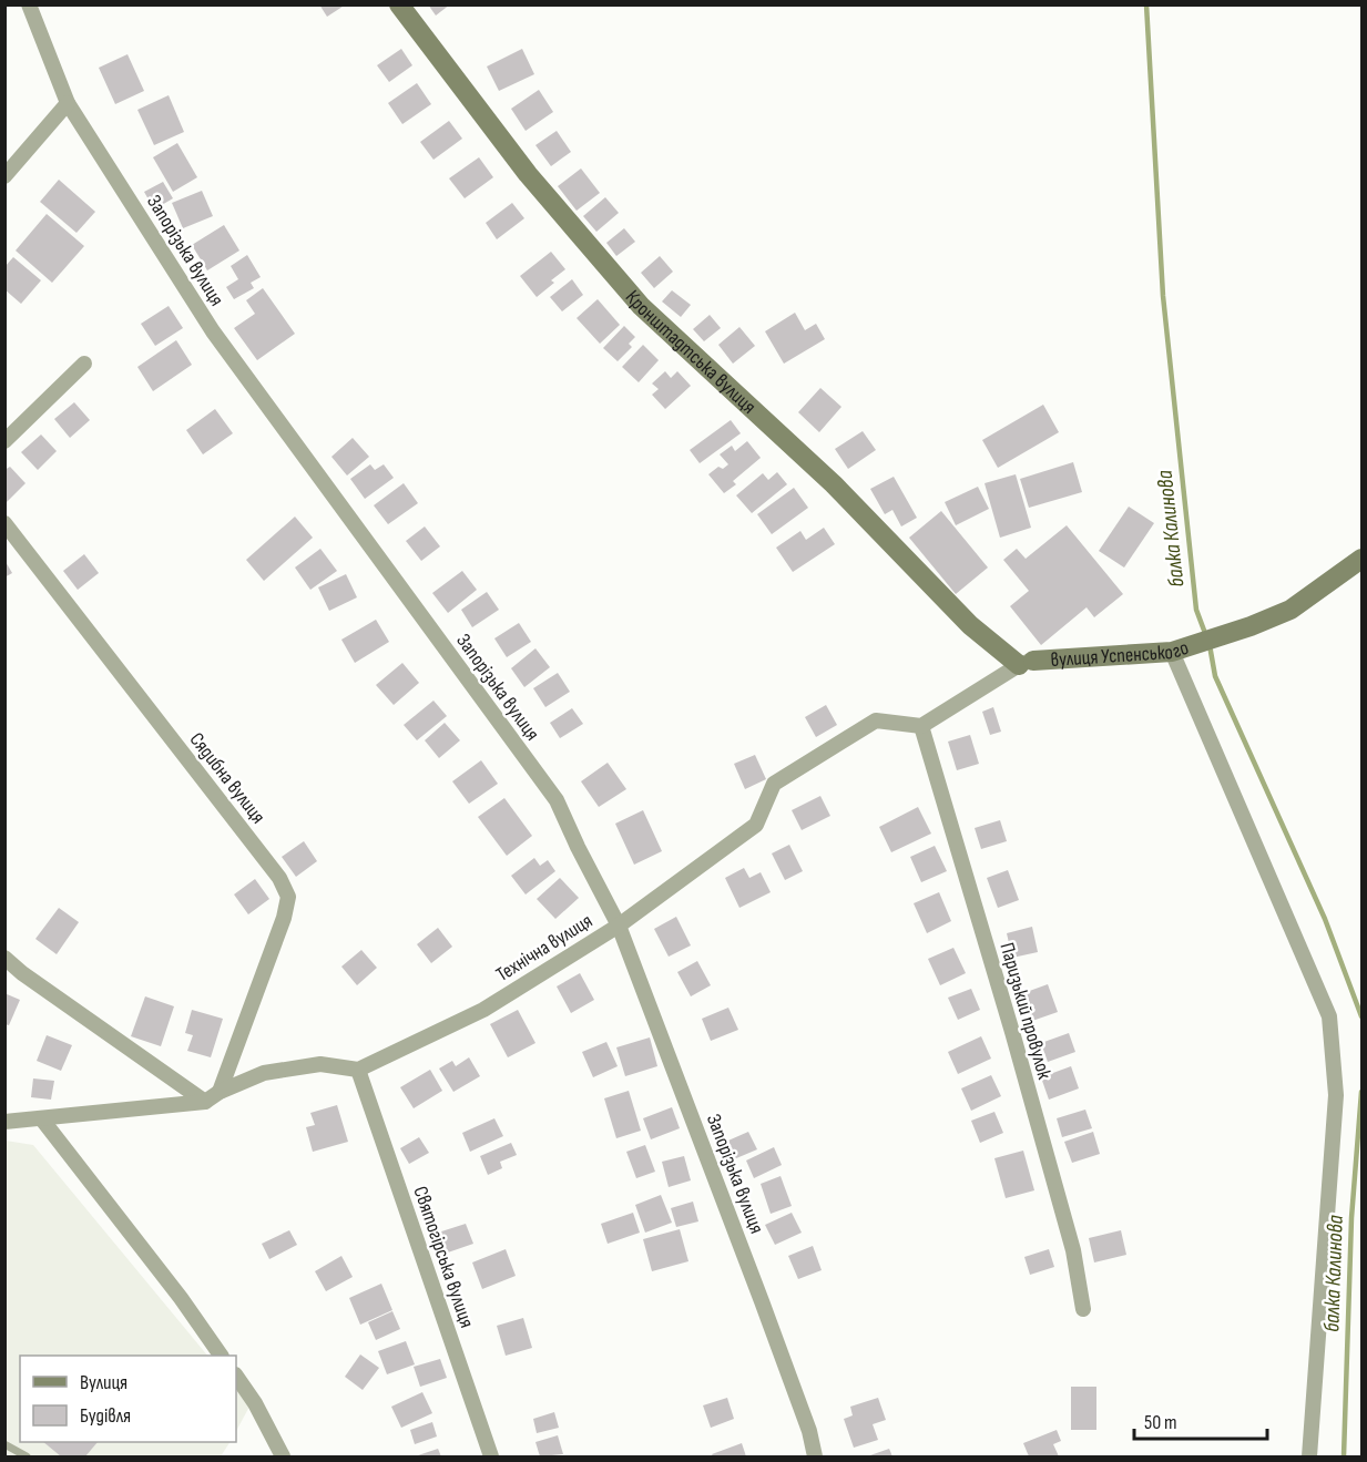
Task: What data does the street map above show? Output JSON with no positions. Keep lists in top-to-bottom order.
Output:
{
  "streets": {
    "street": [
      "Запорізька вулиця",
      "Кронштадтська вулиця",
      "вулиця Успенського",
      "Сядибна вулиця",
      "Технічна вулиця",
      "Паризький провулок",
      "Святогірська вулиця"
    ]
  },
  "crossings": [
    ["Запорізька вулиця", "Технічна вулиця"],
    ["Кронштадтська вулиця", "вулиця Успенського"],
    ["Технічна вулиця", "Паризький провулок"],
    ["Технічна вулиця", "Святогірська вулиця"]
  ],
  "water": ["балка Калинова"],
  "legend": ["Вулиця", "Будівля"],
  "scale_bar": "50 m"
}
